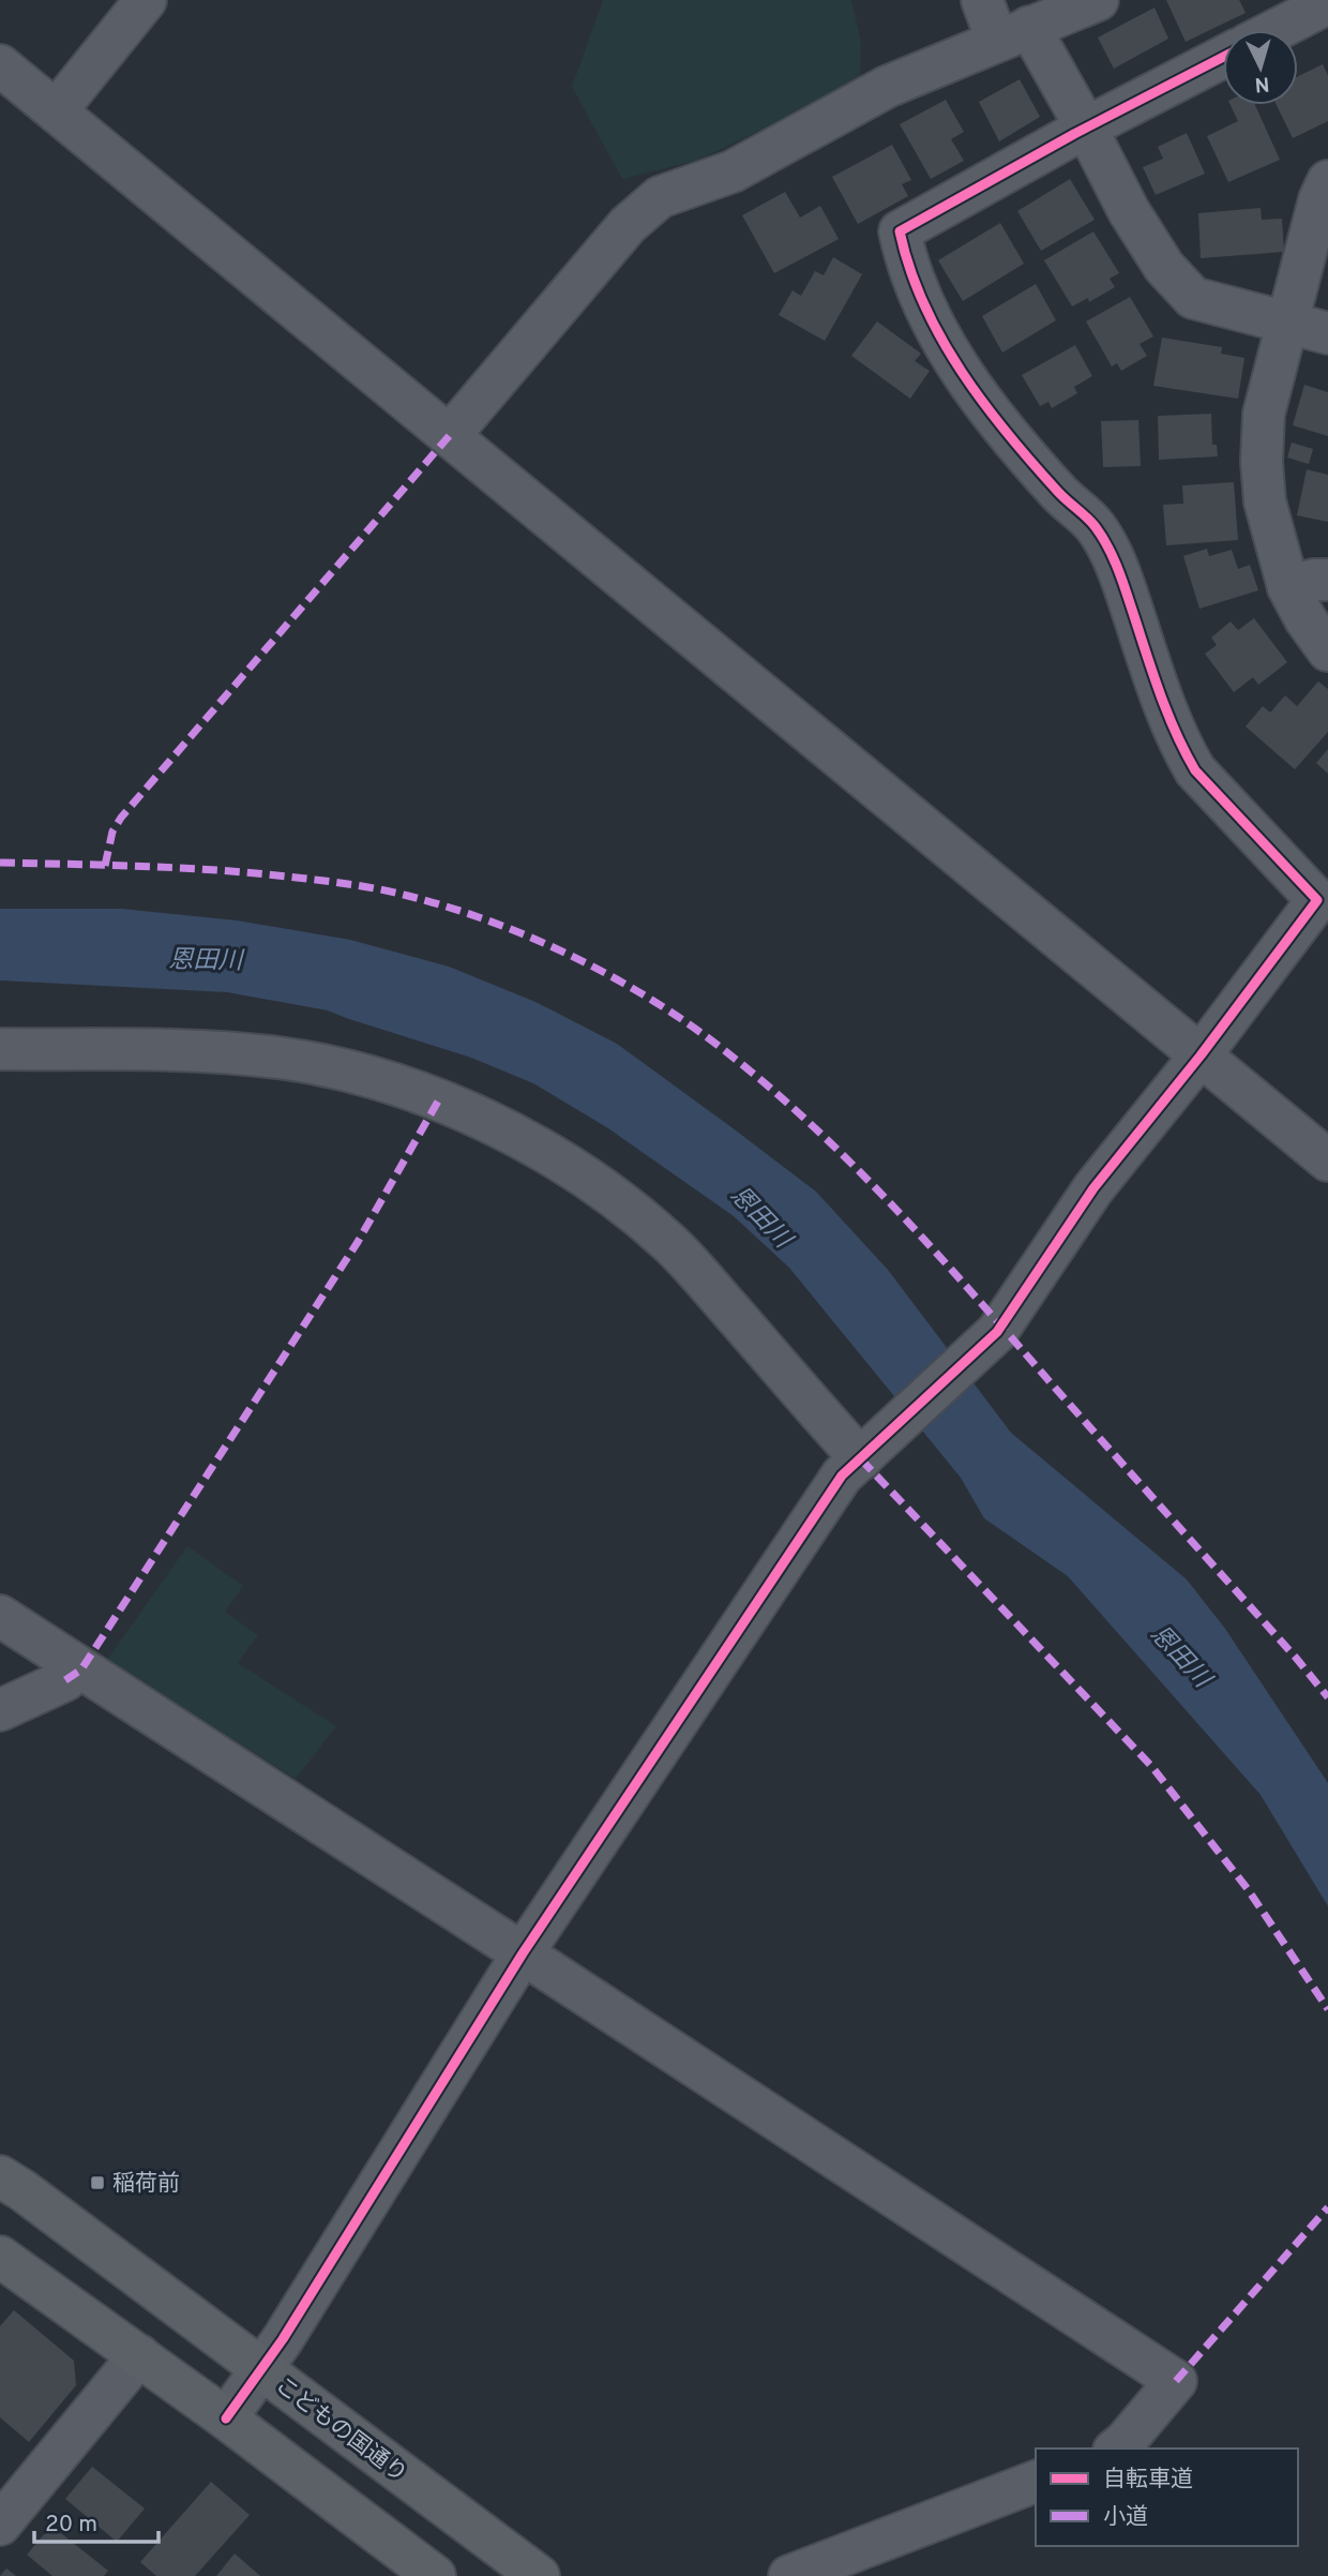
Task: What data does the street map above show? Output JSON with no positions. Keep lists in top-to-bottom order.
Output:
{
  "streets": {
    "main road": ["こどもの国通り"]
  },
  "water": ["恩田川"],
  "places": {
    "transit": ["稲荷前"]
  },
  "legend": ["自転車道", "小道"],
  "scale_bar": "20 m",
  "north": "bottom"
}
